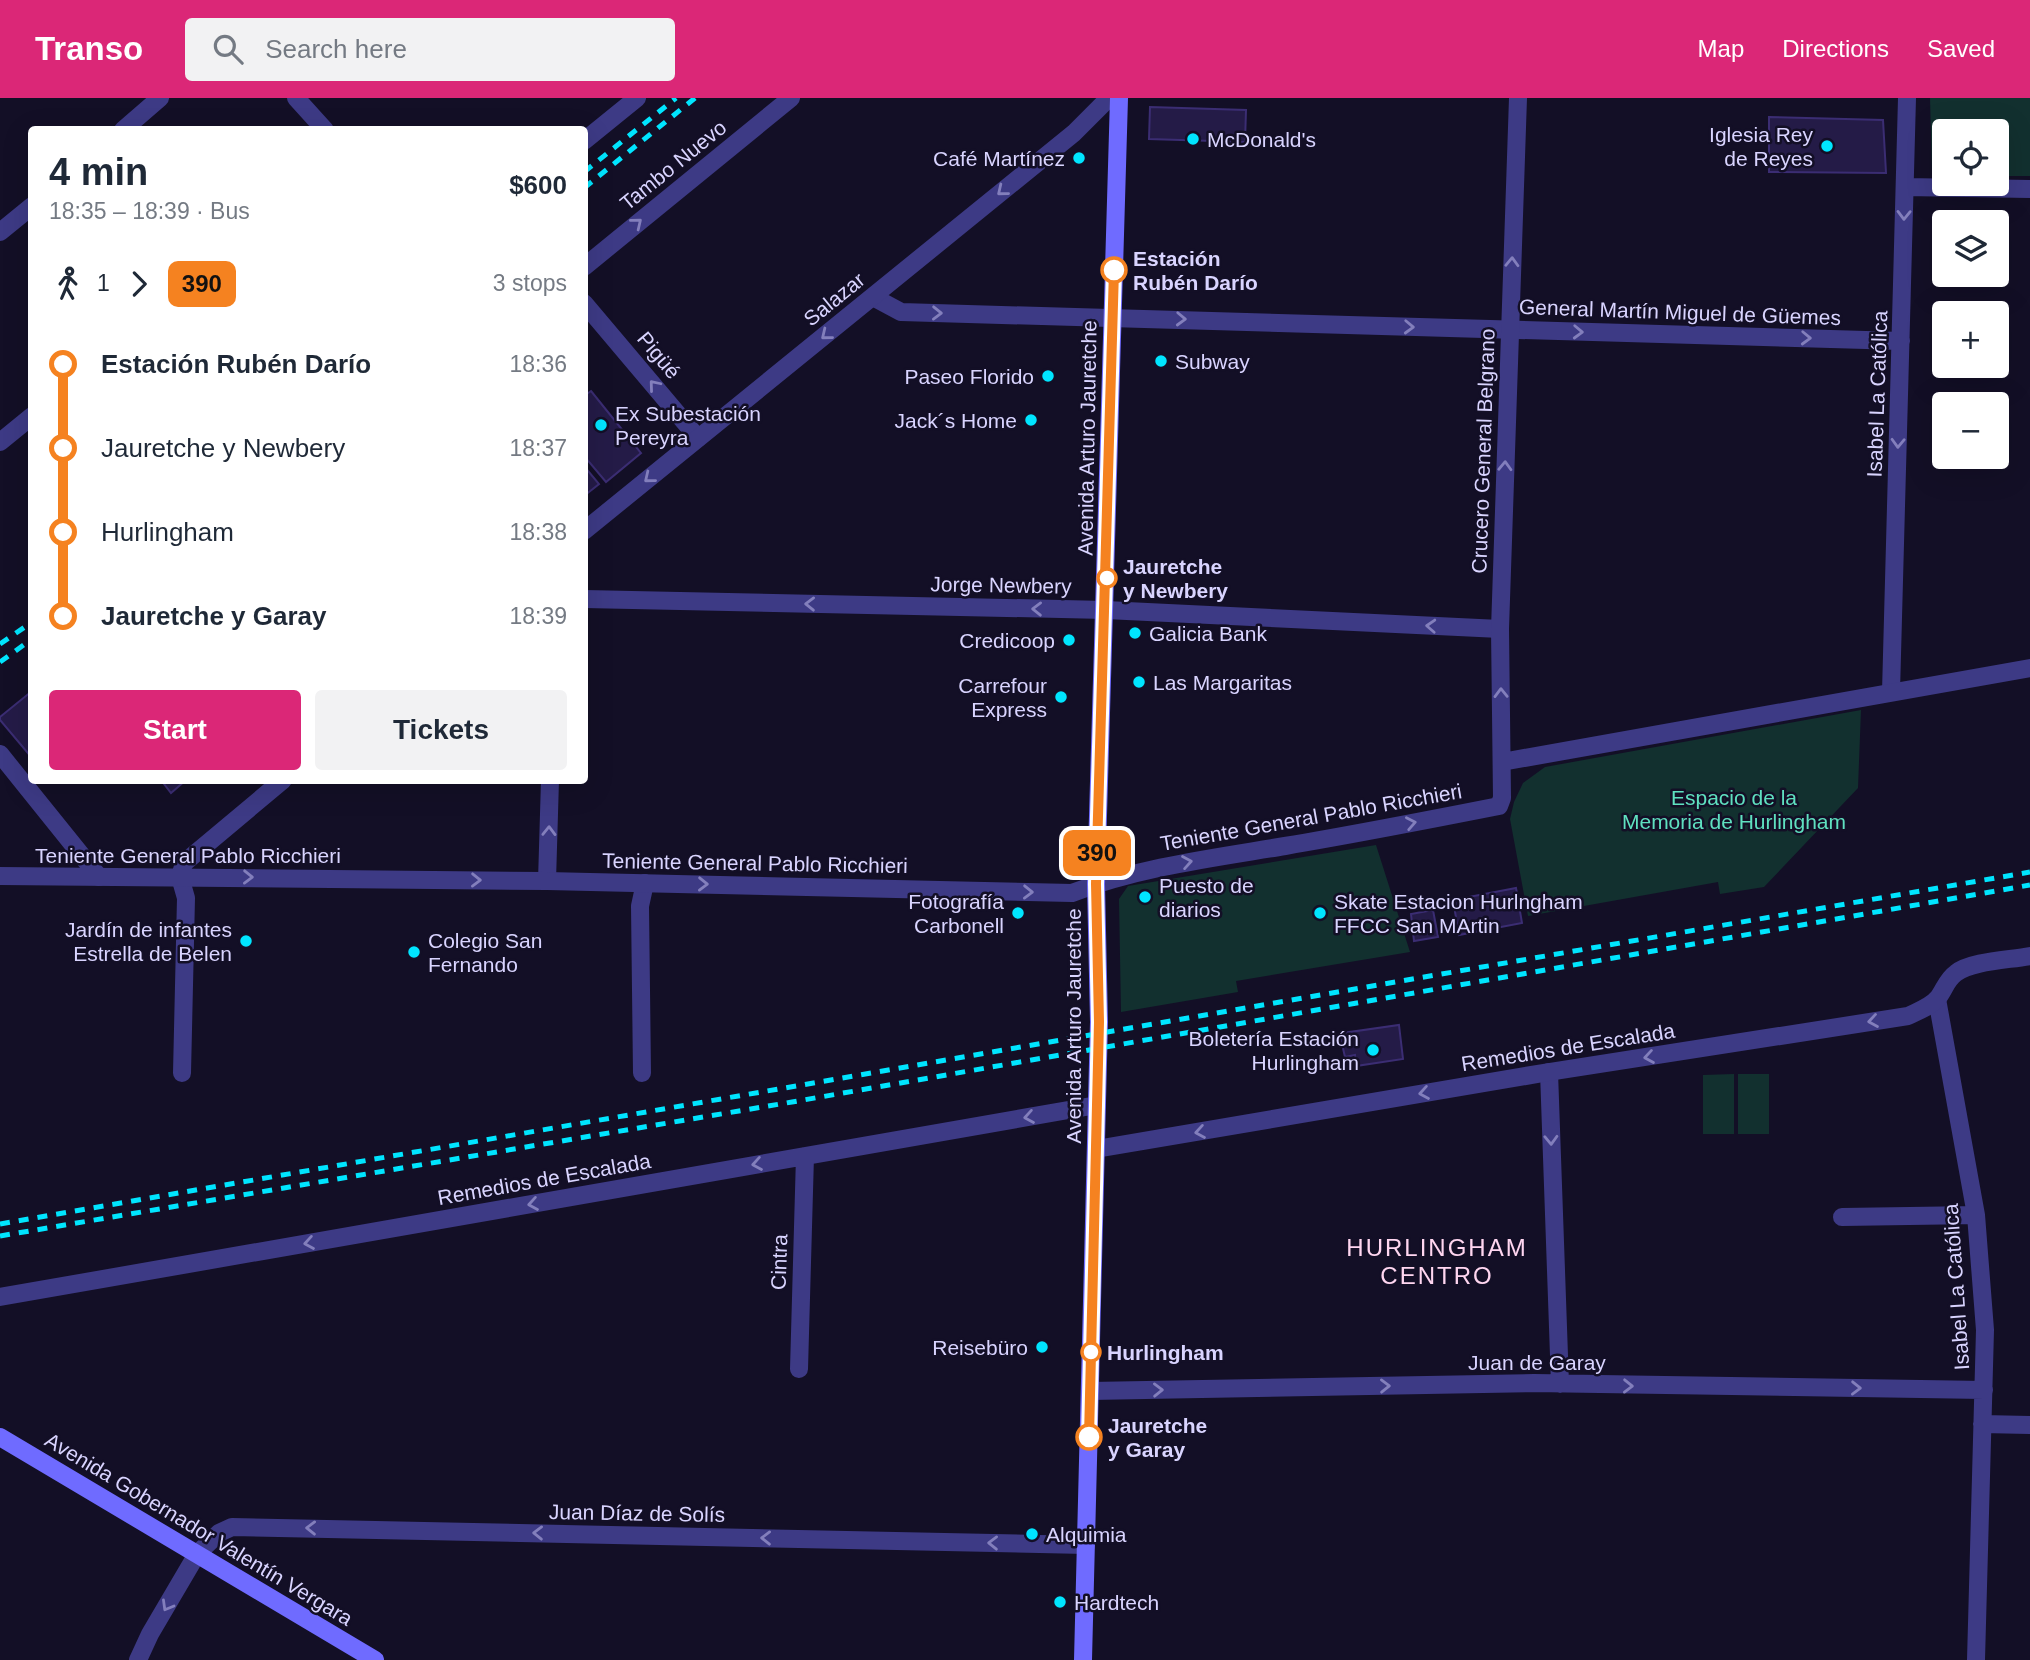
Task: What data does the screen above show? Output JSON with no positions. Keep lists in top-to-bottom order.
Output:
{
  "streets": {
    "main road": ["Avenida Arturo Jauretche", "Avenida Gobernador Valentín Vergara"],
    "street": [
      "Tambo Nuevo",
      "Salazar",
      "General Martín Miguel de Güemes",
      "Pigüé",
      "Isabel La Católica",
      "Crucero General Belgrano",
      "Jorge Newbery",
      "Teniente General Pablo Ricchieri",
      "Remedios de Escalada",
      "Cintra",
      "Juan de Garay",
      "Juan Díaz de Solís"
    ]
  },
  "crossings": [
    ["Salazar", "General Martín Miguel de Güemes"],
    ["Salazar", "Pigüé"],
    ["General Martín Miguel de Güemes", "Isabel La Católica"],
    ["General Martín Miguel de Güemes", "Avenida Arturo Jauretche"],
    ["General Martín Miguel de Güemes", "Crucero General Belgrano"],
    ["Isabel La Católica", "Remedios de Escalada"],
    ["Isabel La Católica", "Juan de Garay"],
    ["Avenida Arturo Jauretche", "Jorge Newbery"],
    ["Avenida Arturo Jauretche", "Teniente General Pablo Ricchieri"],
    ["Avenida Arturo Jauretche", "Remedios de Escalada"],
    ["Avenida Arturo Jauretche", "Juan de Garay"],
    ["Avenida Arturo Jauretche", "Juan Díaz de Solís"],
    ["Crucero General Belgrano", "Jorge Newbery"],
    ["Crucero General Belgrano", "Teniente General Pablo Ricchieri"],
    ["Remedios de Escalada", "Cintra"],
    ["Juan Díaz de Solís", "Avenida Gobernador Valentín Vergara"]
  ],
  "one_way": [
    "Tambo Nuevo",
    "Salazar",
    "General Martín Miguel de Güemes",
    "Pigüé",
    "Isabel La Católica",
    "Crucero General Belgrano",
    "Jorge Newbery",
    "Teniente General Pablo Ricchieri",
    "Remedios de Escalada",
    "Juan de Garay",
    "Juan Díaz de Solís"
  ],
  "districts": ["HURLINGHAM CENTRO"],
  "parks": ["Espacio de la Memoria de Hurlingham"],
  "places": [
    "McDonald's",
    "Iglesia Rey de Reyes",
    "Café Martínez",
    "Estación Rubén Darío",
    "Subway",
    "Paseo Florido",
    "Jack´s Home",
    "Ex Subestación Pereyra",
    "Jauretche y Newbery",
    "Galicia Bank",
    "Credicoop",
    "Las Margaritas",
    "Carrefour Express",
    "Puesto de diarios",
    "Fotografía Carbonell",
    "Skate Estacion Hurlngham FFCC San MArtin",
    "Jardín de infantes Estrella de Belen",
    "Colegio San Fernando",
    "Boletería Estación Hurlingham",
    "Reisebüro",
    "Hurlingham",
    "Jauretche y Garay",
    "Alquimia",
    "Hardtech"
  ],
  "lines": ["bus line 390"],
  "page": {
    "header": "Transo",
    "search": "Search here",
    "nav": ["Map", "Directions", "Saved"],
    "on_map": "390",
    "map_buttons": ["+", "−"],
    "heading": ["4 min", "18:35 – 18:39 · Bus", "$600"],
    "legs": ["1", "390", "3 stops"],
    "list": [
      {
        "name": "Estación Rubén Darío",
        "value": "18:36"
      },
      {
        "name": "Jauretche y Newbery",
        "value": "18:37"
      },
      {
        "name": "Hurlingham",
        "value": "18:38"
      },
      {
        "name": "Jauretche y Garay",
        "value": "18:39"
      }
    ],
    "buttons": ["Start", "Tickets"]
  }
}
